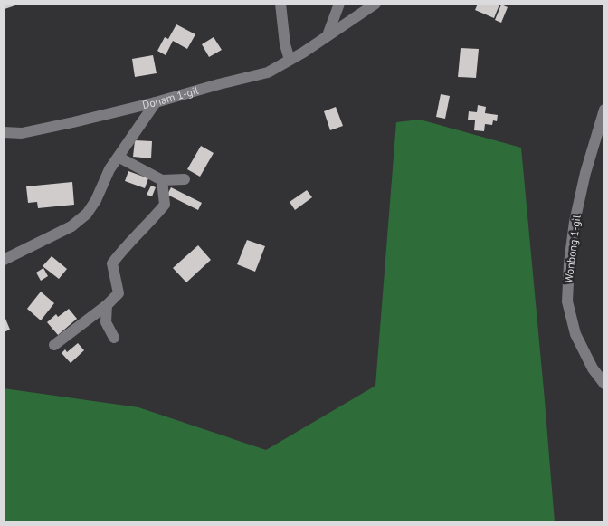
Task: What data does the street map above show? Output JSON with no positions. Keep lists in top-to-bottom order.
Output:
{
  "streets": {
    "street": ["Donam 1-gil", "Wonbong 1-gil"]
  }
}
